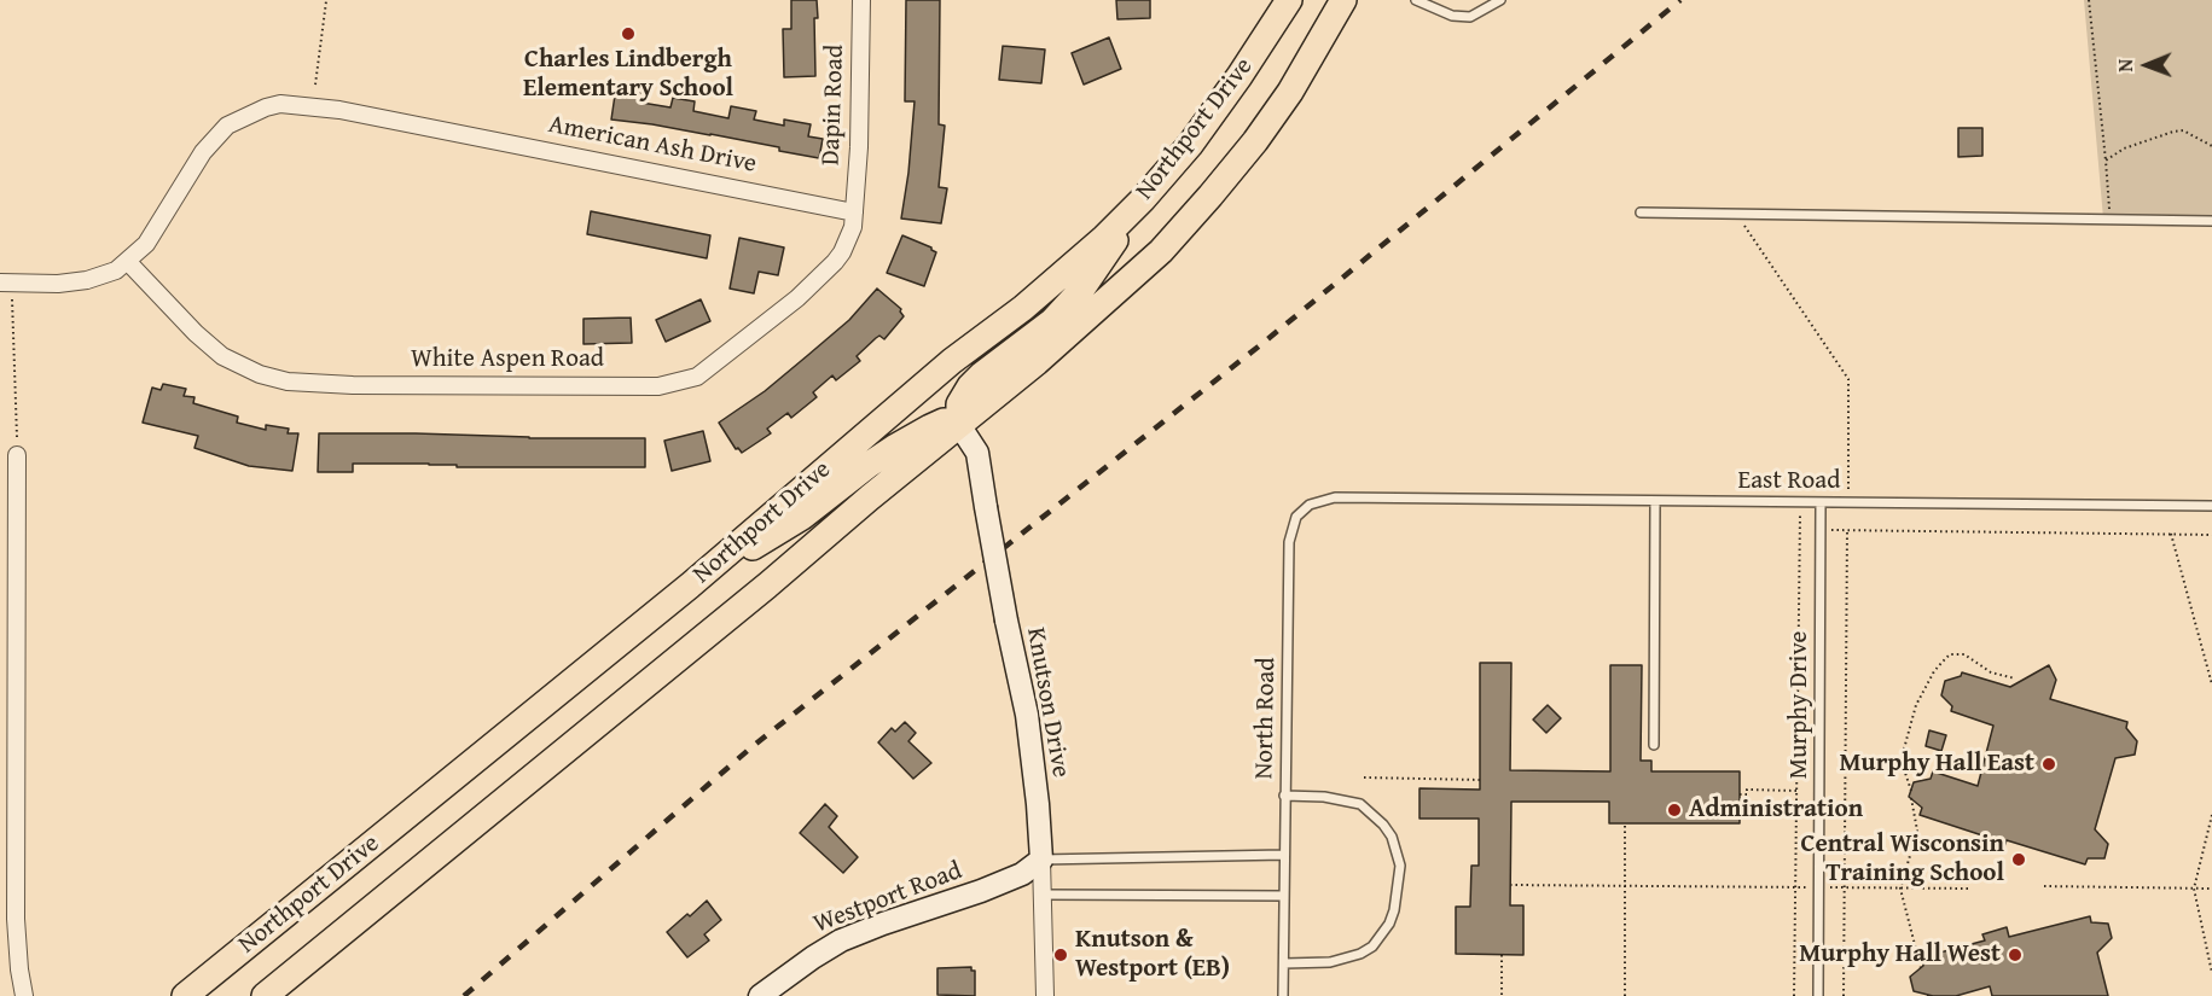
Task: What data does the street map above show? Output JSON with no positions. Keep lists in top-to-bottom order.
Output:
{
  "streets": {
    "main road": ["Northport Drive"],
    "street": [
      "Dapin Road",
      "American Ash Drive",
      "White Aspen Road",
      "Knutson Drive",
      "Westport Road"
    ],
    "lane": ["East Road", "Murphy Drive", "North Road"]
  },
  "crossings": [
    ["Dapin Road", "American Ash Drive"],
    ["Dapin Road", "White Aspen Road"],
    ["Northport Drive", "Knutson Drive"],
    ["American Ash Drive", "White Aspen Road"],
    ["East Road", "Murphy Drive"],
    ["East Road", "North Road"],
    ["Knutson Drive", "Westport Road"]
  ],
  "places": [
    "Charles Lindbergh Elementary School",
    "Murphy Hall East",
    "Administration",
    "Central Wisconsin Training School",
    "Knutson & Westport (EB)",
    "Murphy Hall West"
  ],
  "north": "left"
}
